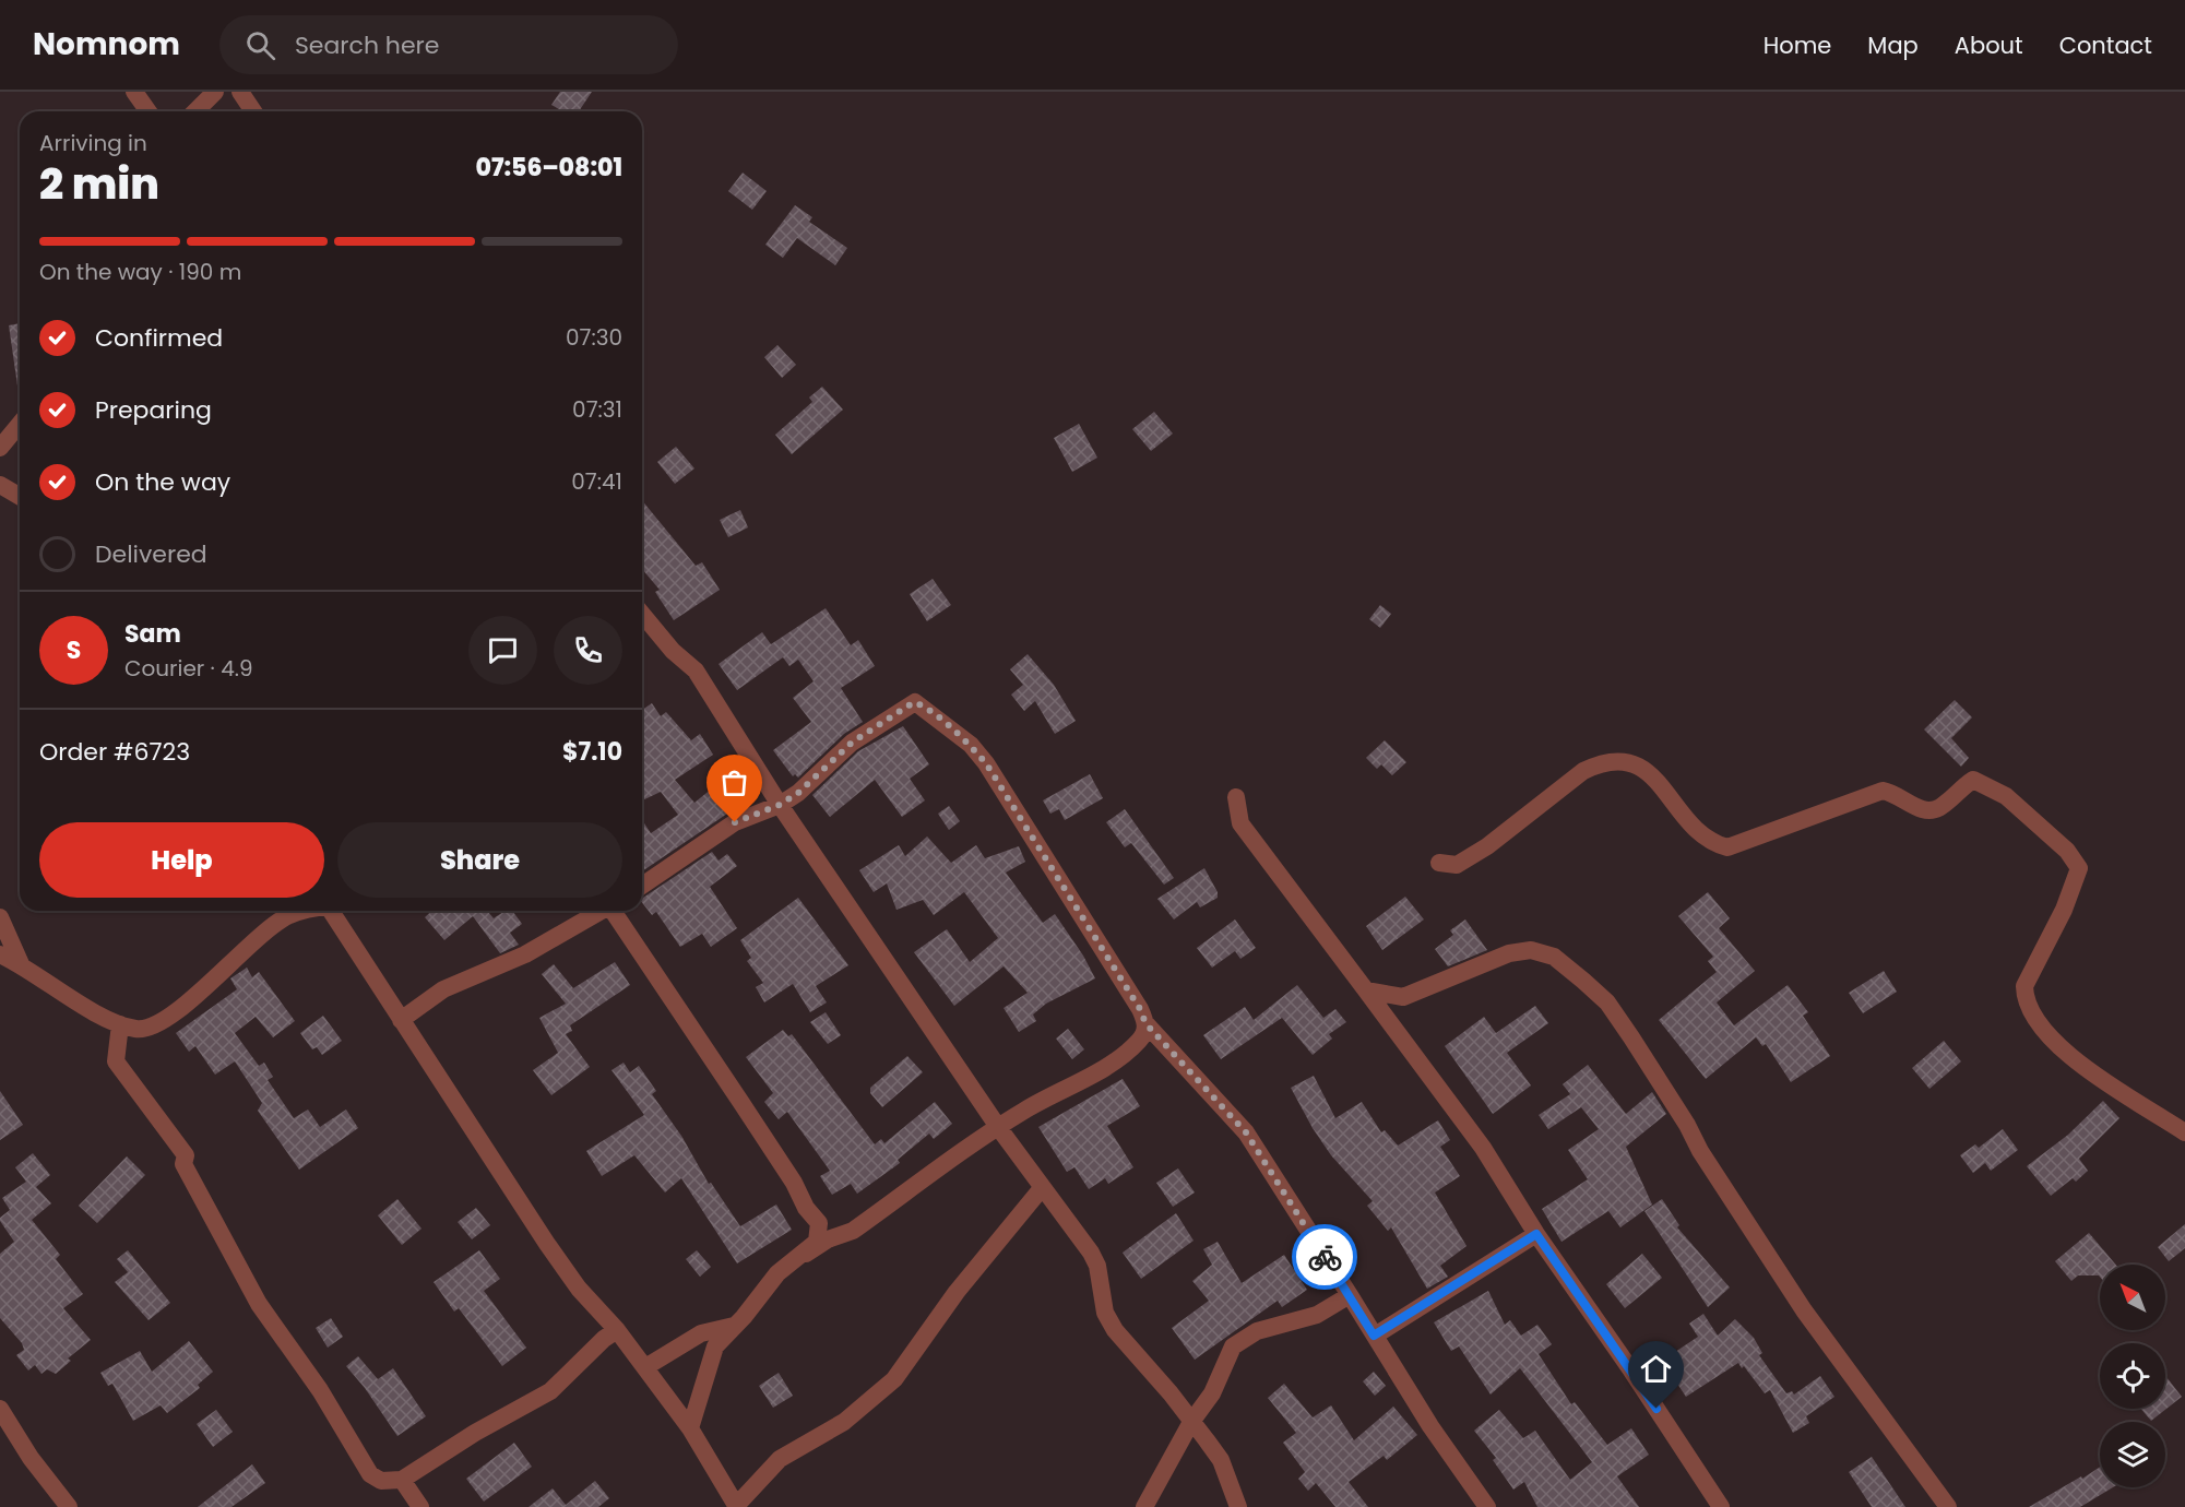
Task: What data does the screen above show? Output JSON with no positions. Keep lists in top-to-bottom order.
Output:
{
  "north": "top left",
  "page": {
    "header": "Nomnom",
    "search": "Search here",
    "nav": [
      "Home",
      "Map",
      "About",
      "Contact"
    ],
    "heading": ["2 min", "Arriving in", "07:56–08:01"],
    "panel": [
      "Sam",
      "Courier · 4.9",
      "Order #6723",
      "$7.10"
    ],
    "bar": "On the way · 190 m",
    "list": [
      ["Confirmed", "07:30"],
      ["Preparing", "07:31"],
      ["On the way", "07:41"],
      "Delivered"
    ],
    "round": "S",
    "buttons": ["Help", "Share"]
  }
}
